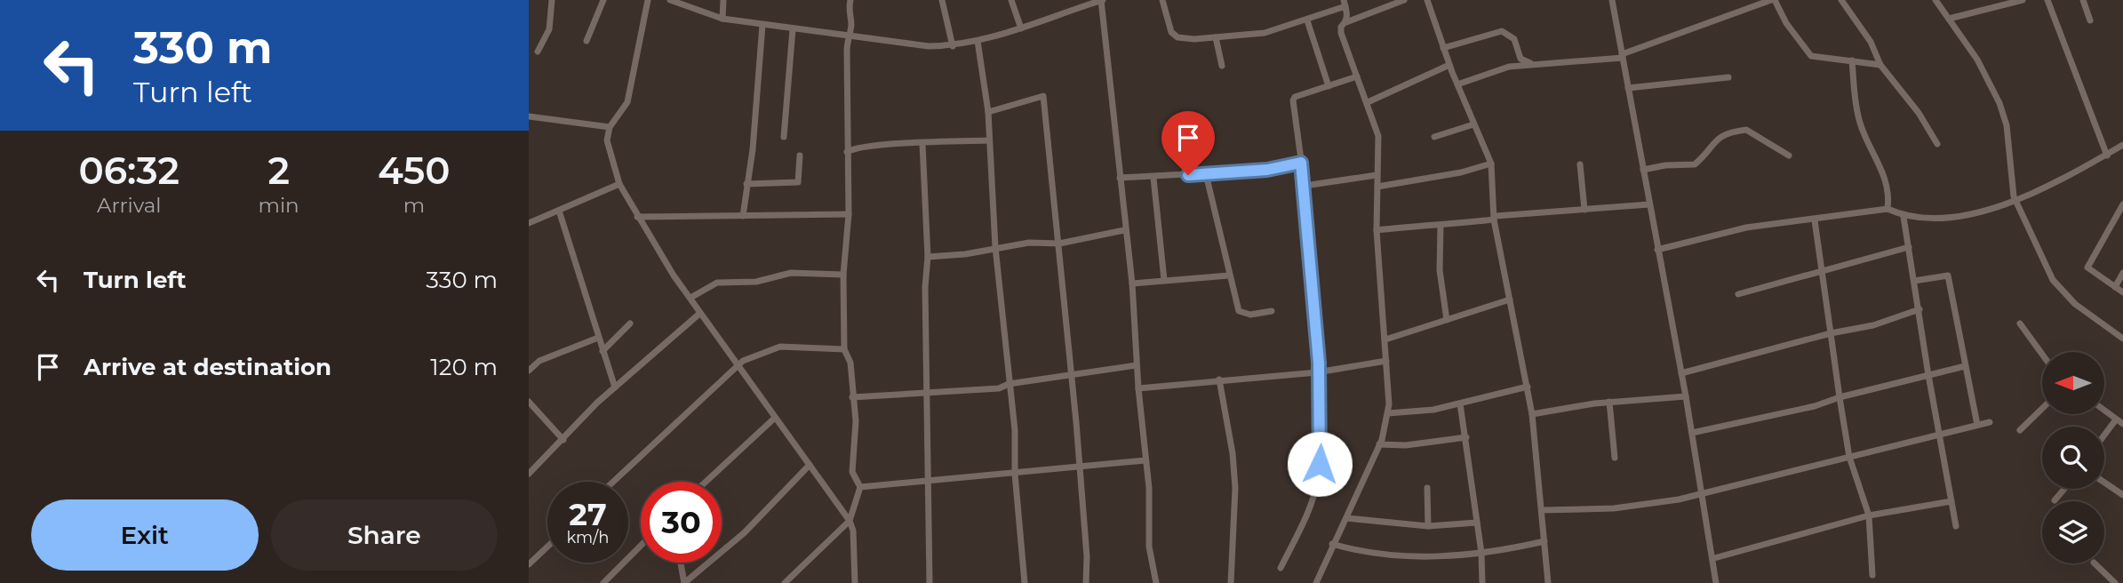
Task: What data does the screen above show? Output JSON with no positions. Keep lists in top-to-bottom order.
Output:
{
  "north": "left",
  "page": {
    "turn": ["330 m", "Turn left"],
    "eta": [
      "06:32",
      "Arrival",
      "2",
      "min",
      "450",
      "m"
    ],
    "list": [
      {
        "name": "Turn left",
        "value": "330 m"
      },
      {
        "name": "Arrive at destination",
        "value": "120 m"
      }
    ],
    "speed": "27 km/h",
    "limit": "30",
    "buttons": ["Exit", "Share"]
  }
}
